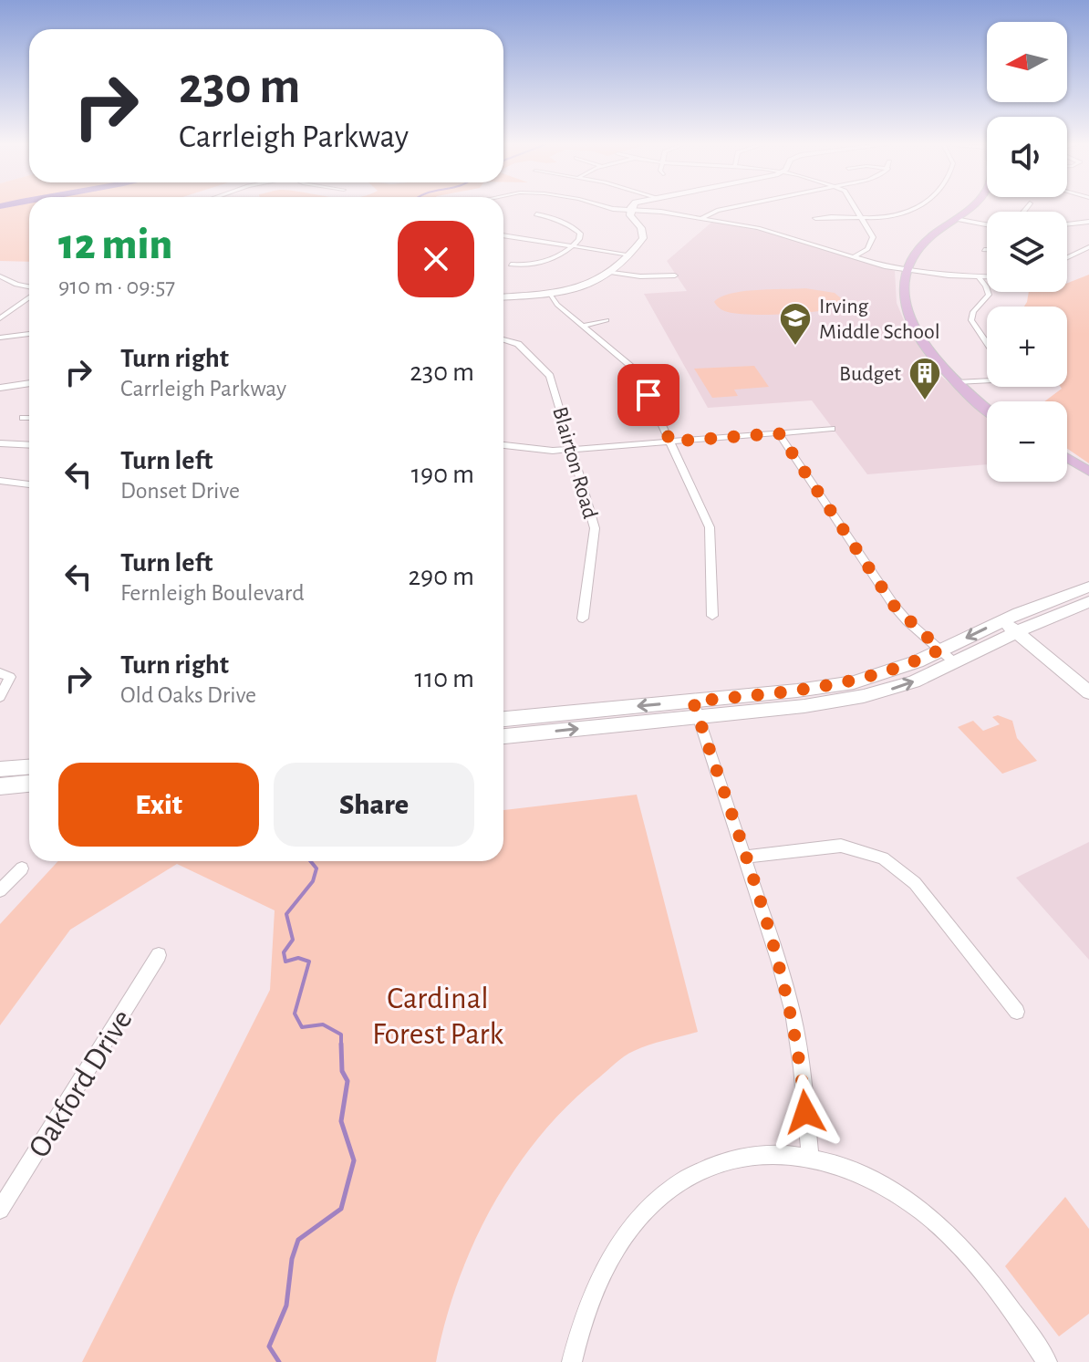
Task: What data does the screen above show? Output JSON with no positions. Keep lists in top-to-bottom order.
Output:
{
  "streets": {
    "street": ["Blairton Road", "Oakford Drive"]
  },
  "parks": ["Cardinal Forest Park"],
  "places": {
    "school or university": ["Irving Middle School"],
    "building": ["Budget"]
  },
  "north": "left",
  "page": {
    "map_buttons": ["+", "−"],
    "turn": ["230 m", "Carrleigh Parkway"],
    "heading": ["12 min", "910 m · 09:57"],
    "list": [
      {
        "name": "Turn right",
        "note": "Carrleigh Parkway",
        "value": "230 m"
      },
      {
        "name": "Turn left",
        "note": "Donset Drive",
        "value": "190 m"
      },
      {
        "name": "Turn left",
        "note": "Fernleigh Boulevard",
        "value": "290 m"
      },
      {
        "name": "Turn right",
        "note": "Old Oaks Drive",
        "value": "110 m"
      }
    ],
    "buttons": ["Exit", "Share"]
  }
}
